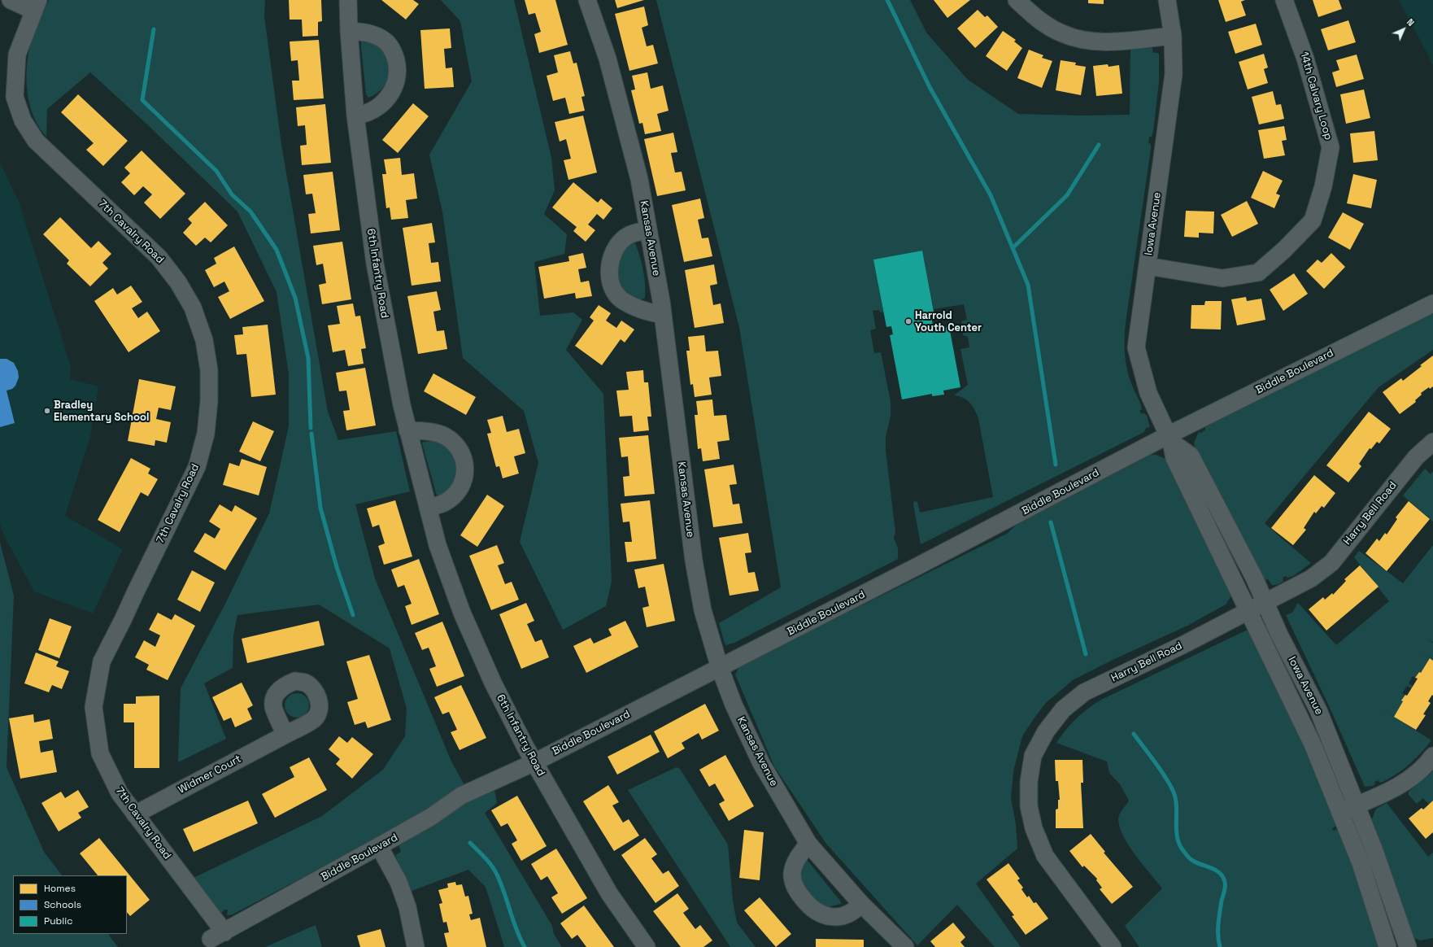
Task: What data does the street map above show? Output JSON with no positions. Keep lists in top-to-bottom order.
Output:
{
  "streets": {
    "street": [
      "14th Calvary Loop",
      "Iowa Avenue",
      "7th Cavalry Road",
      "Kansas Avenue",
      "6th Infantry Road",
      "Biddle Boulevard",
      "Harry Bell Road",
      "Widmer Court"
    ]
  },
  "crossings": [
    ["14th Calvary Loop", "Iowa Avenue"],
    ["Iowa Avenue", "Biddle Boulevard"],
    ["Iowa Avenue", "Harry Bell Road"],
    ["7th Cavalry Road", "Biddle Boulevard"],
    ["7th Cavalry Road", "Widmer Court"],
    ["Kansas Avenue", "Biddle Boulevard"],
    ["6th Infantry Road", "Biddle Boulevard"]
  ],
  "places": ["Harrold Youth Center", "Bradley Elementary School"],
  "legend": ["Homes", "Schools", "Public"],
  "north": "top right"
}
